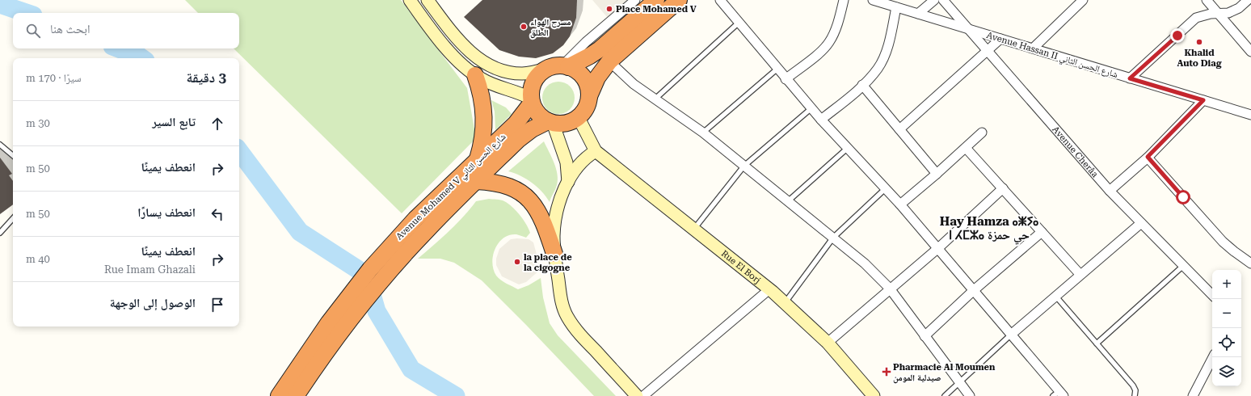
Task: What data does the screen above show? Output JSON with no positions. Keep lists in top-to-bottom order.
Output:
{
  "streets": {
    "highway": ["Avenue Mohamed V شارع الحسن الثاني"],
    "main road": ["Rue El Borj"],
    "street": ["Avenue Hassan II شارع الحسن الثاني", "Avenue Cherâa"]
  },
  "crossings": [
    ["Avenue Hassan II شارع الحسن الثاني", "Avenue Cherâa"]
  ],
  "districts": ["Hay Hamza ⴰⵥⵢⴰ ⵏ ⵃⵎⵣⴰ حي حمزة"],
  "places": {
    "other": [
      "Place Mohamed V",
      "مسرح الهواء الطلق",
      "Khalid Auto Diag",
      "la place de la cigogne"
    ],
    "health": ["Pharmacie Al Moumen صيدلية المومن"]
  },
  "page": {
    "search": "ابحث هنا",
    "heading": ["3 دقيقة", "سيرًا · 170 m"],
    "list": [
      ["تابع السير", "30 m"],
      ["انعطف يمينًا", "50 m"],
      ["انعطف يسارًا", "50 m"],
      ["انعطف يمينًا", "Rue Imam Ghazali", "40 m"],
      "الوصول إلى الوجهة"
    ],
    "map_buttons": ["+", "−"]
  }
}
